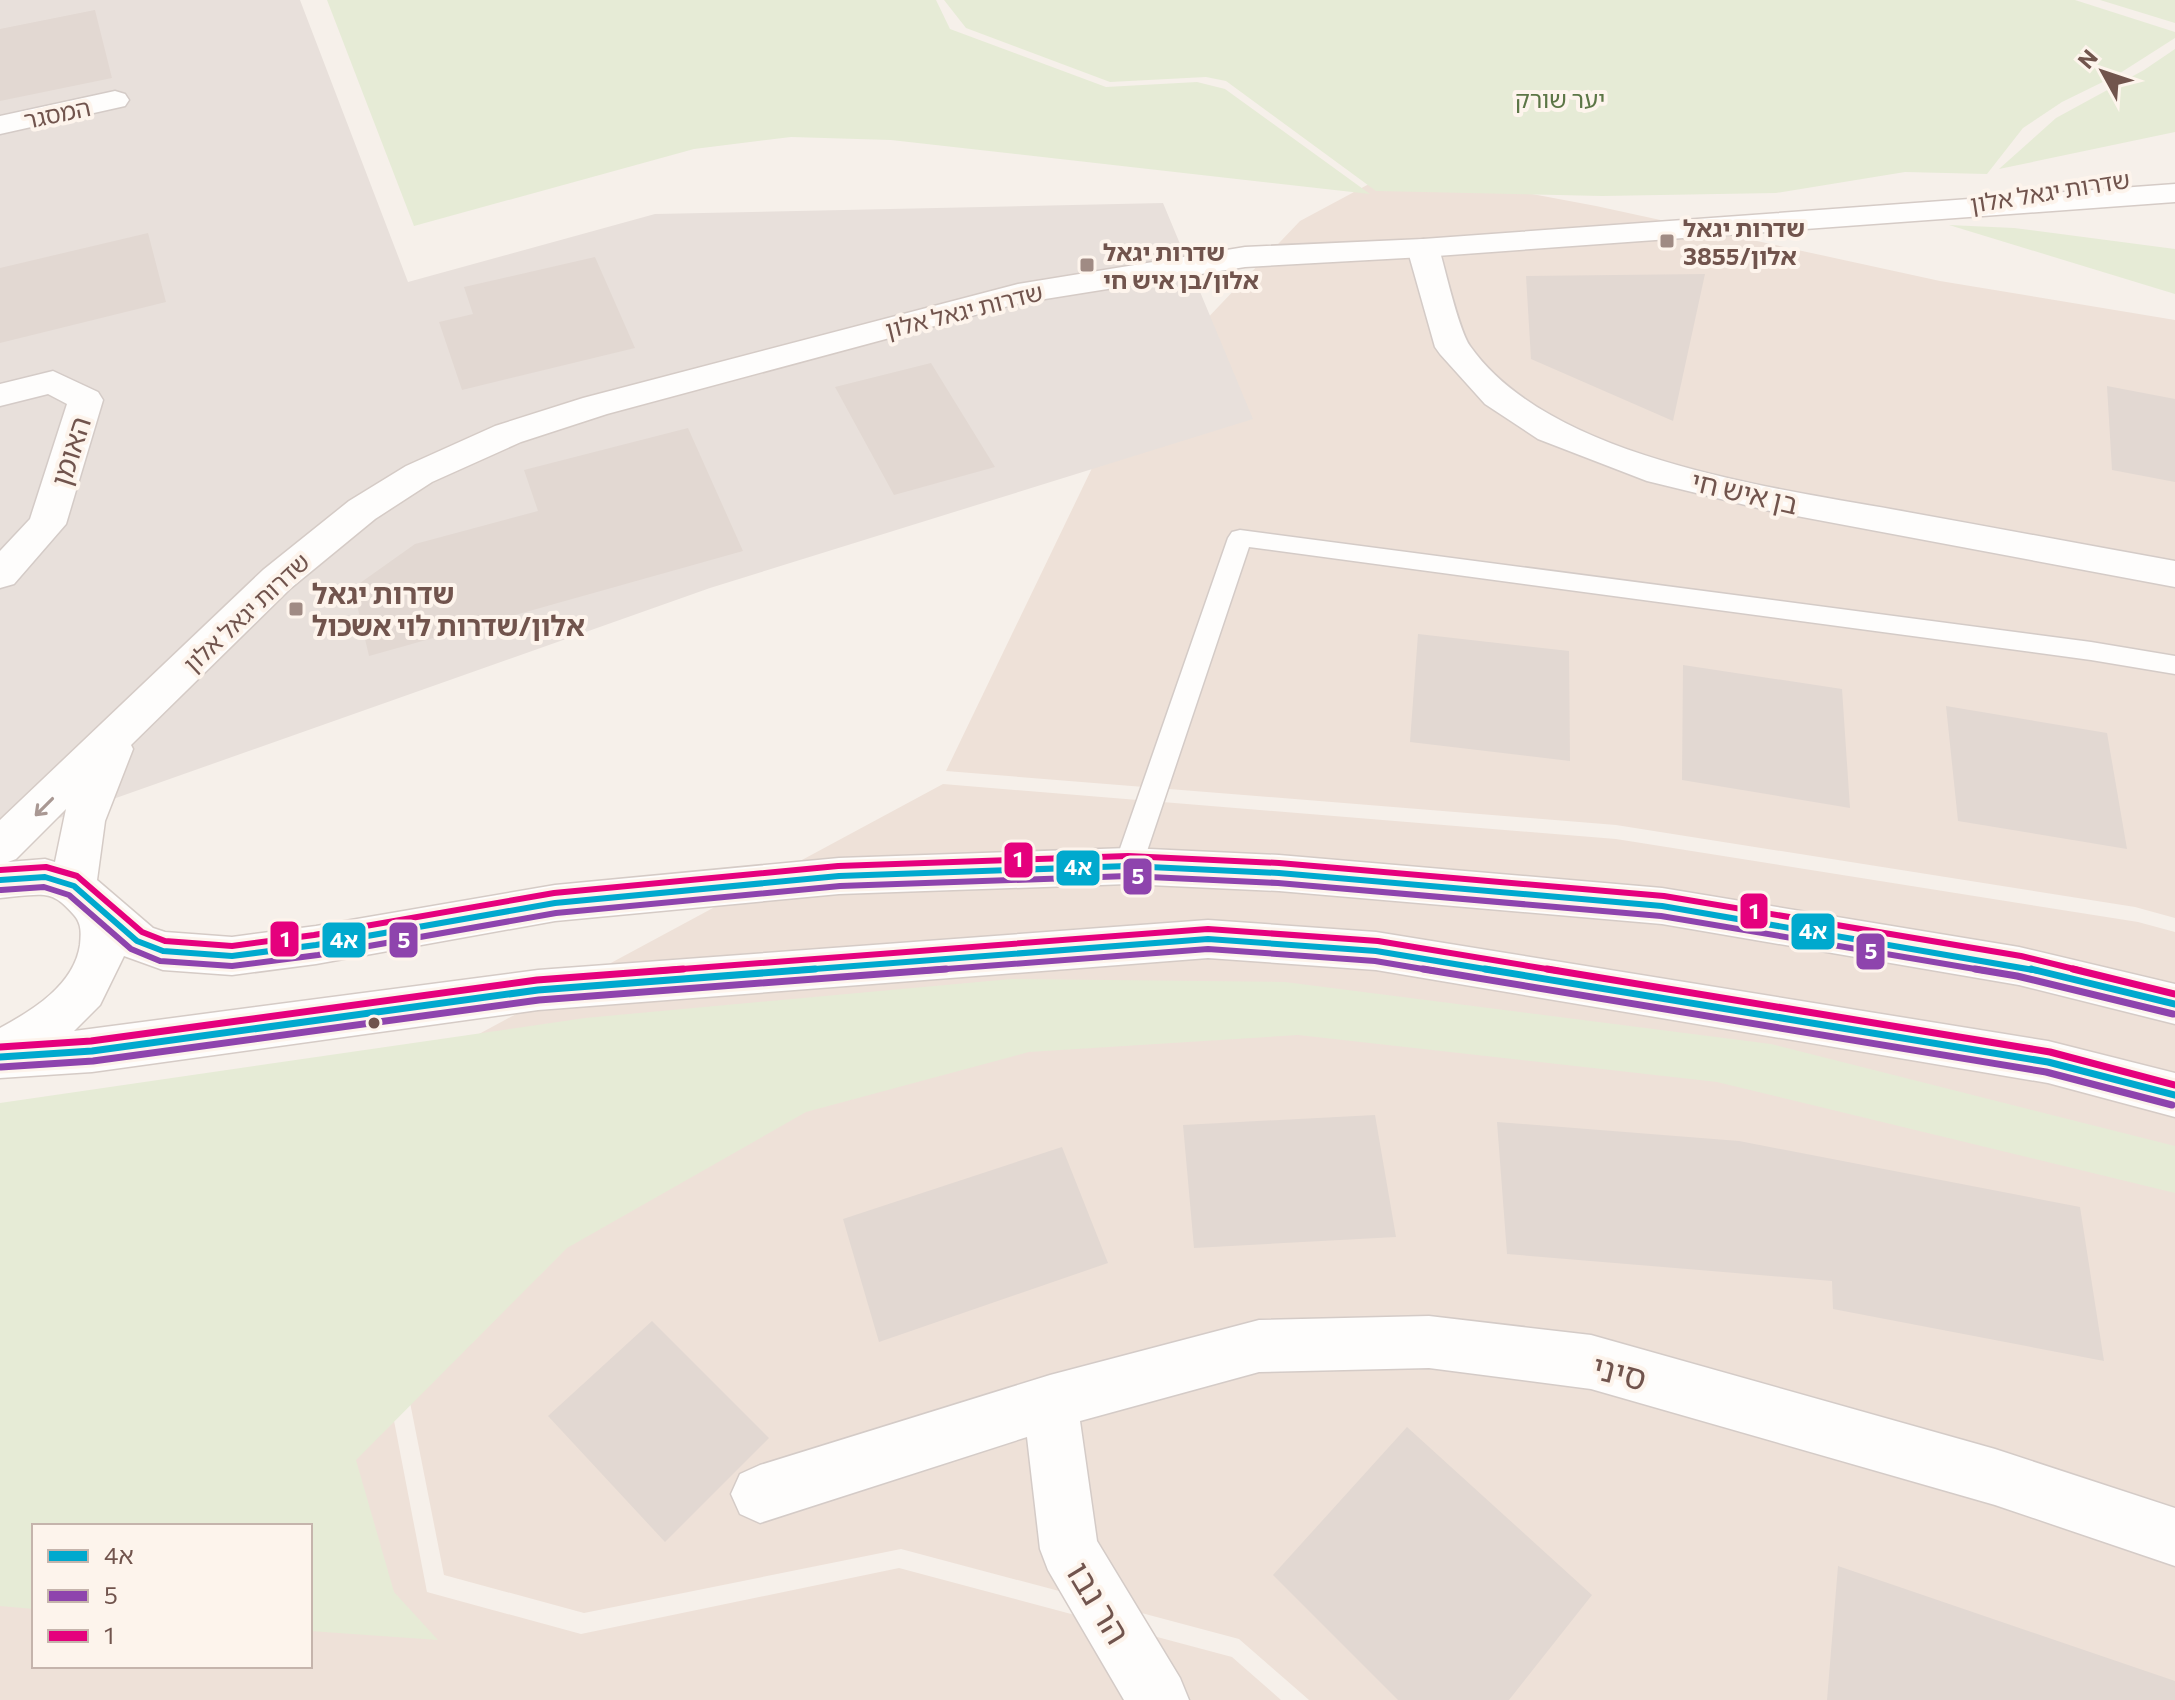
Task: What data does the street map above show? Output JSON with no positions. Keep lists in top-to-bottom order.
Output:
{
  "streets": {
    "main road": [
      "המסגר",
      "שדרות יגאל אלון",
      "האומן",
      "בן איש חי",
      "סיני",
      "הר נבו"
    ]
  },
  "crossings": [
    ["שדרות יגאל אלון", "בן איש חי"],
    ["סיני", "הר נבו"]
  ],
  "parks": ["יער שורק"],
  "places": {
    "transit": ["שדרות יגאל אלון/3855", "שדרות יגאל אלון/בן איש חי", "שדרות יגאל אלון/שדרות לוי אשכול"]
  },
  "lines": ["transit line 1", "transit line 4א", "transit line 5"],
  "legend": ["4א", "5", "1"],
  "north": "top left"
}
